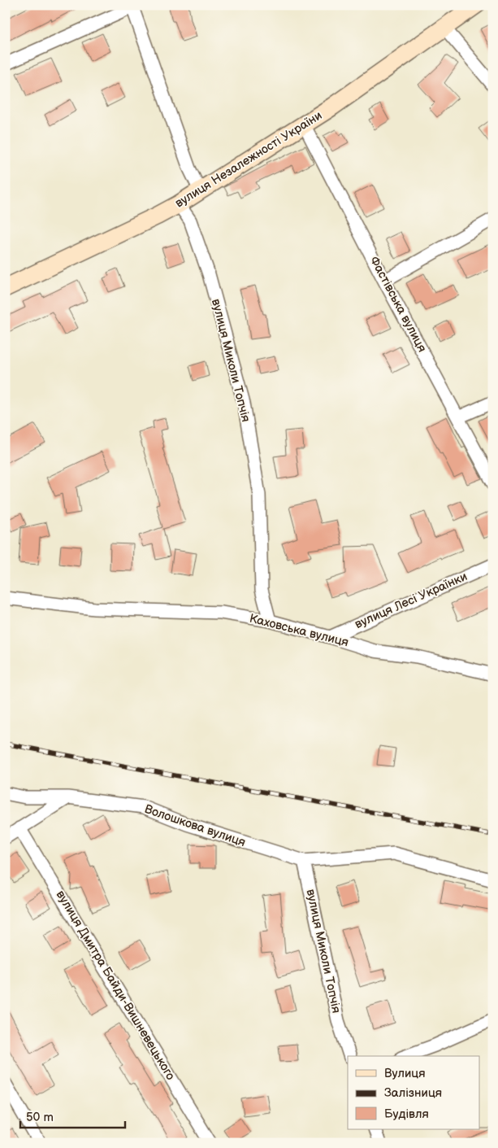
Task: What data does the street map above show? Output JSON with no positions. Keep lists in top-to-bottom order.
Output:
{
  "streets": {
    "street": [
      "вулиця Незалежності України",
      "Фастівська вулиця",
      "вулиця Миколи Топчія",
      "вулиця Лесі Українки",
      "Каховська вулиця",
      "Волошкова вулиця",
      "вулиця Дмитра Байди-Вишневецького"
    ]
  },
  "crossings": [
    ["вулиця Незалежності України", "Фастівська вулиця"],
    ["вулиця Незалежності України", "вулиця Миколи Топчія"],
    ["вулиця Миколи Топчія", "Каховська вулиця"],
    ["вулиця Миколи Топчія", "Волошкова вулиця"],
    ["вулиця Лесі Українки", "Каховська вулиця"]
  ],
  "legend": ["Вулиця", "Залізниця", "Будівля"],
  "scale_bar": "50 m"
}
